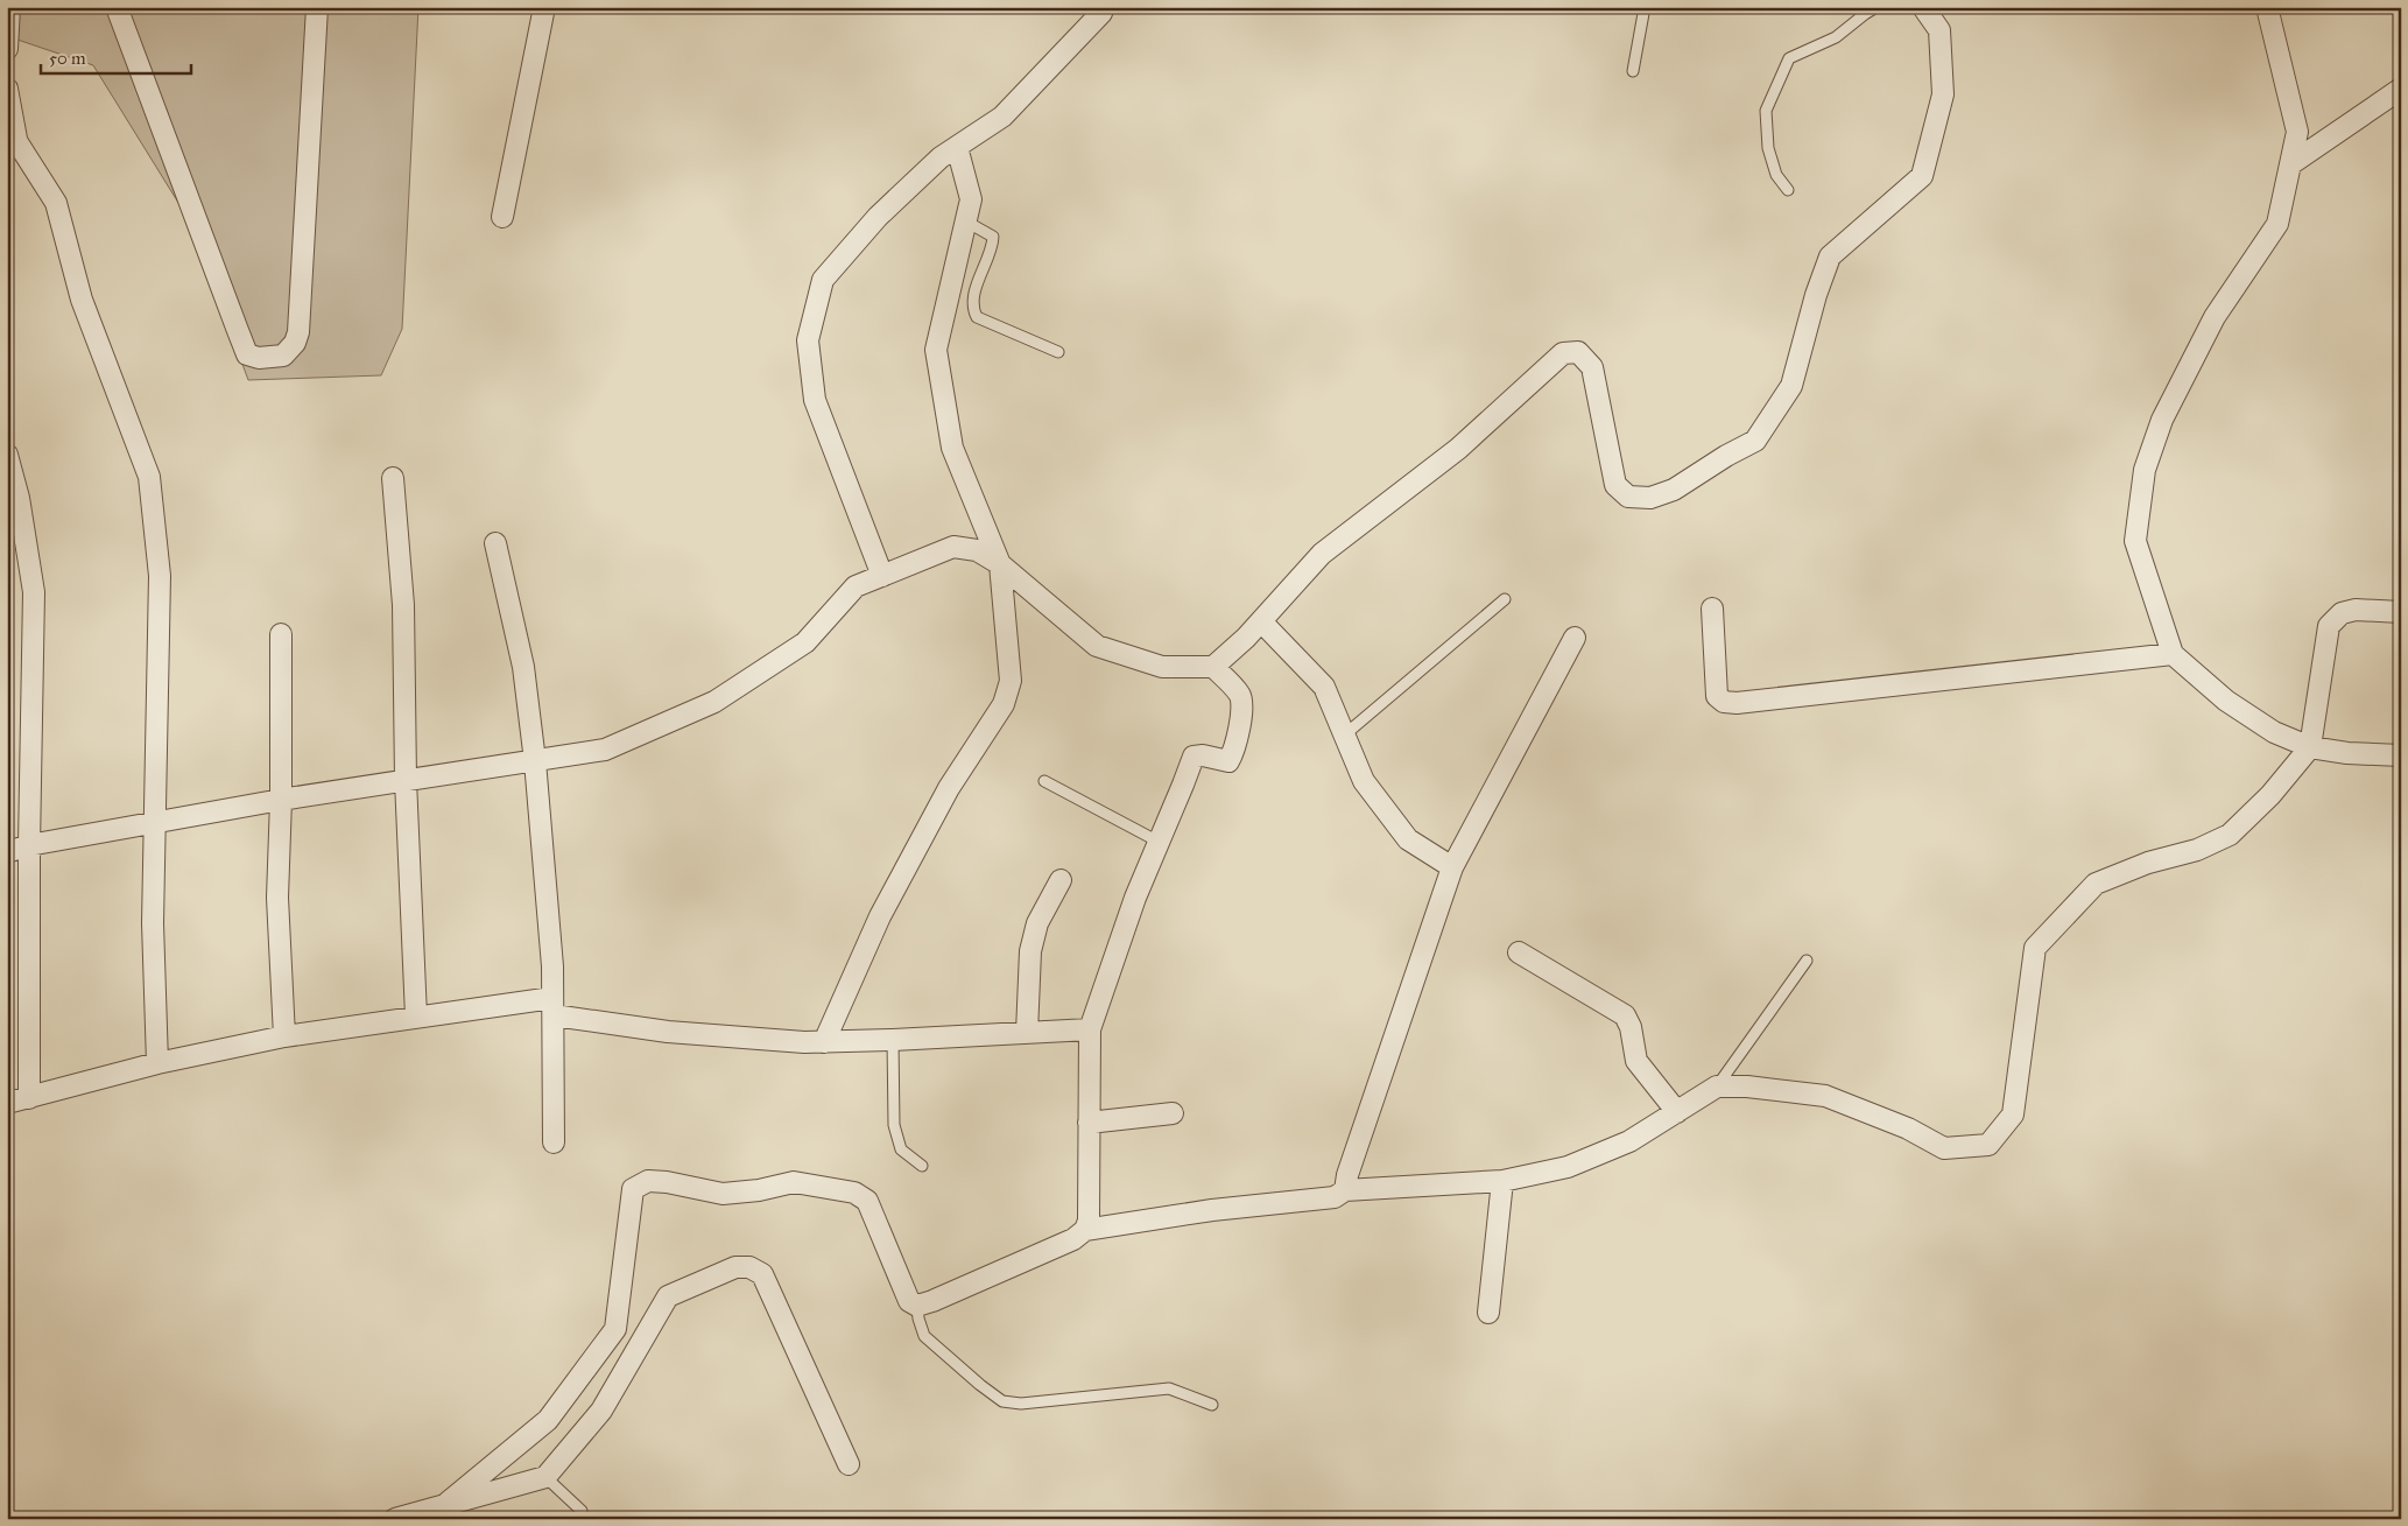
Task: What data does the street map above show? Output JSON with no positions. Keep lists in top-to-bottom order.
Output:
{
  "scale_bar": "50 m"
}
